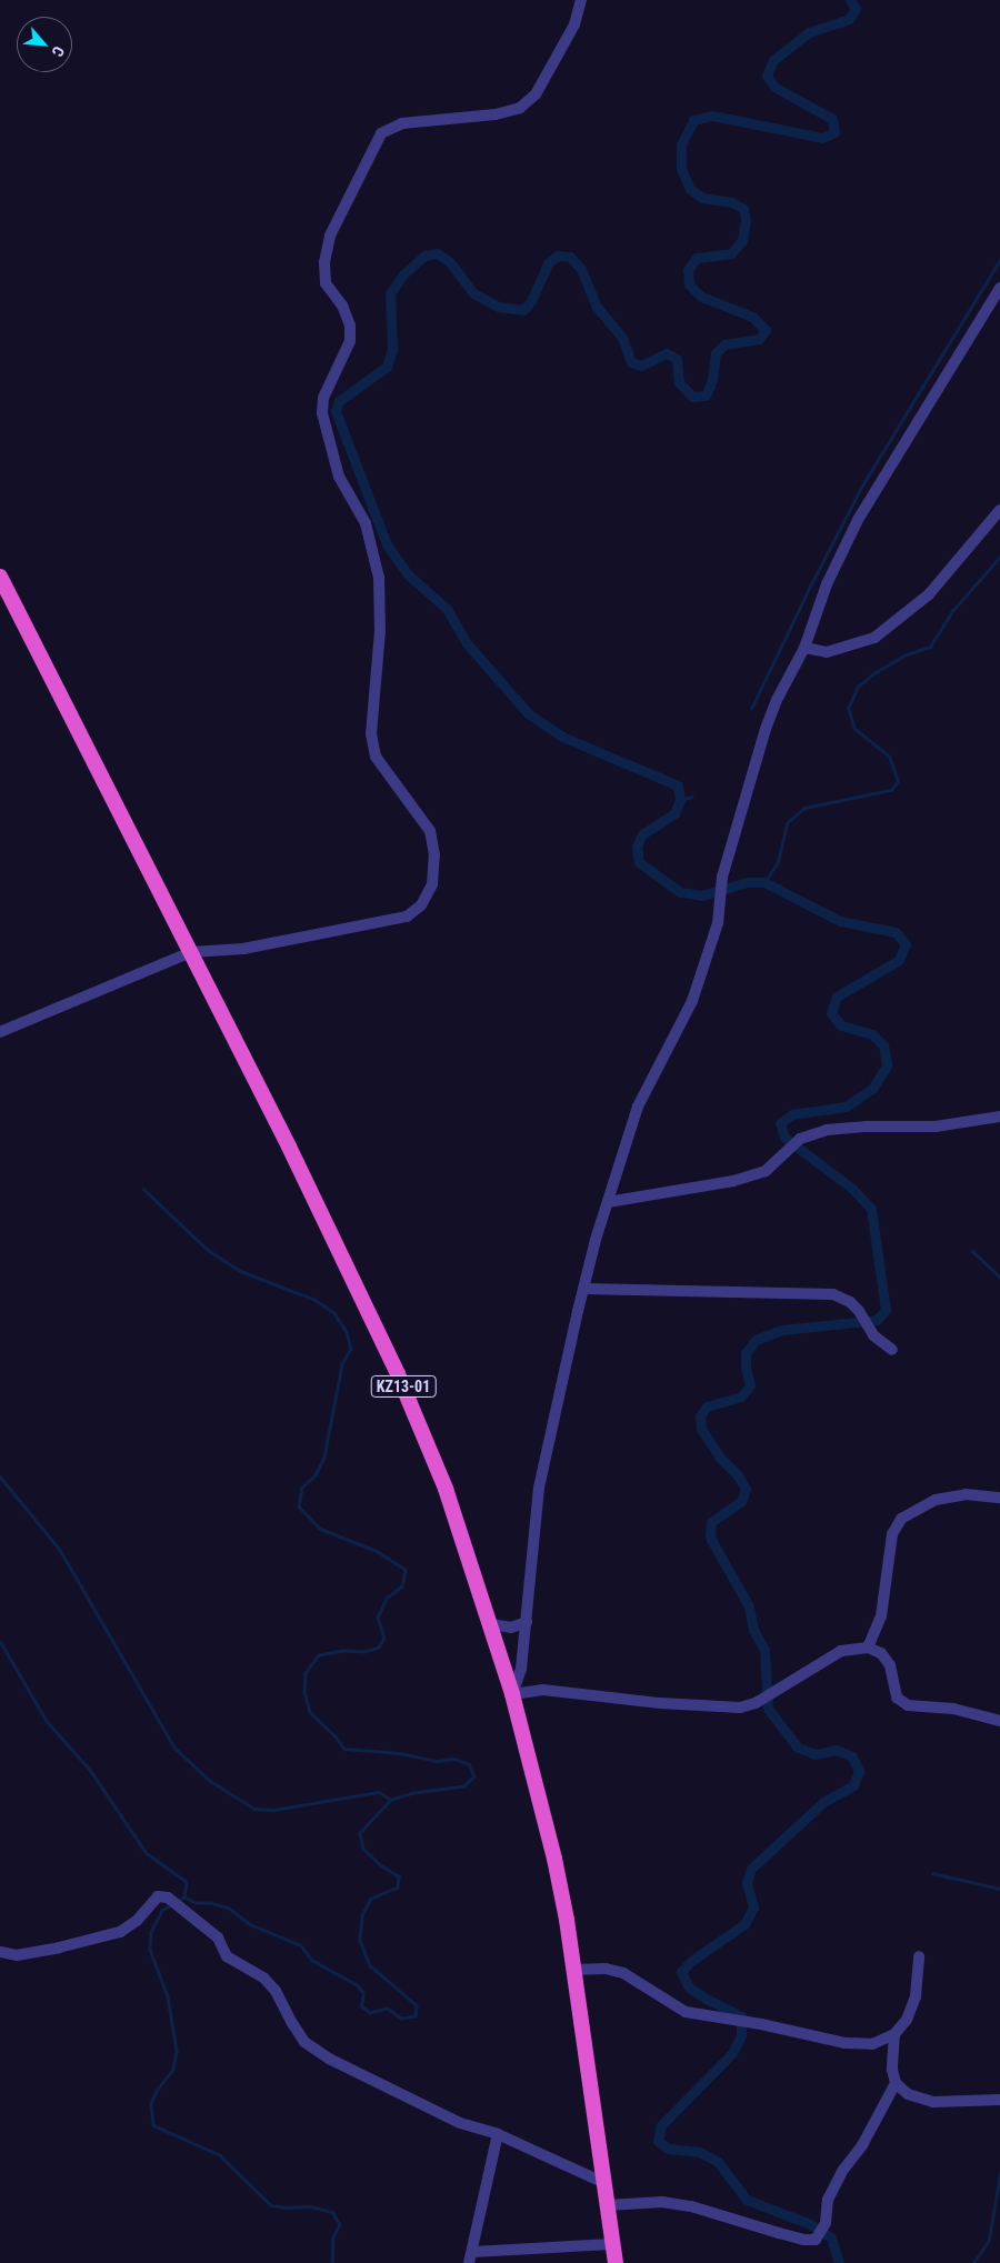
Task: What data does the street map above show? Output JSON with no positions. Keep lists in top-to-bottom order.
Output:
{
  "streets": {
    "highway": ["KZ13-01"]
  },
  "north": "bottom right"
}
